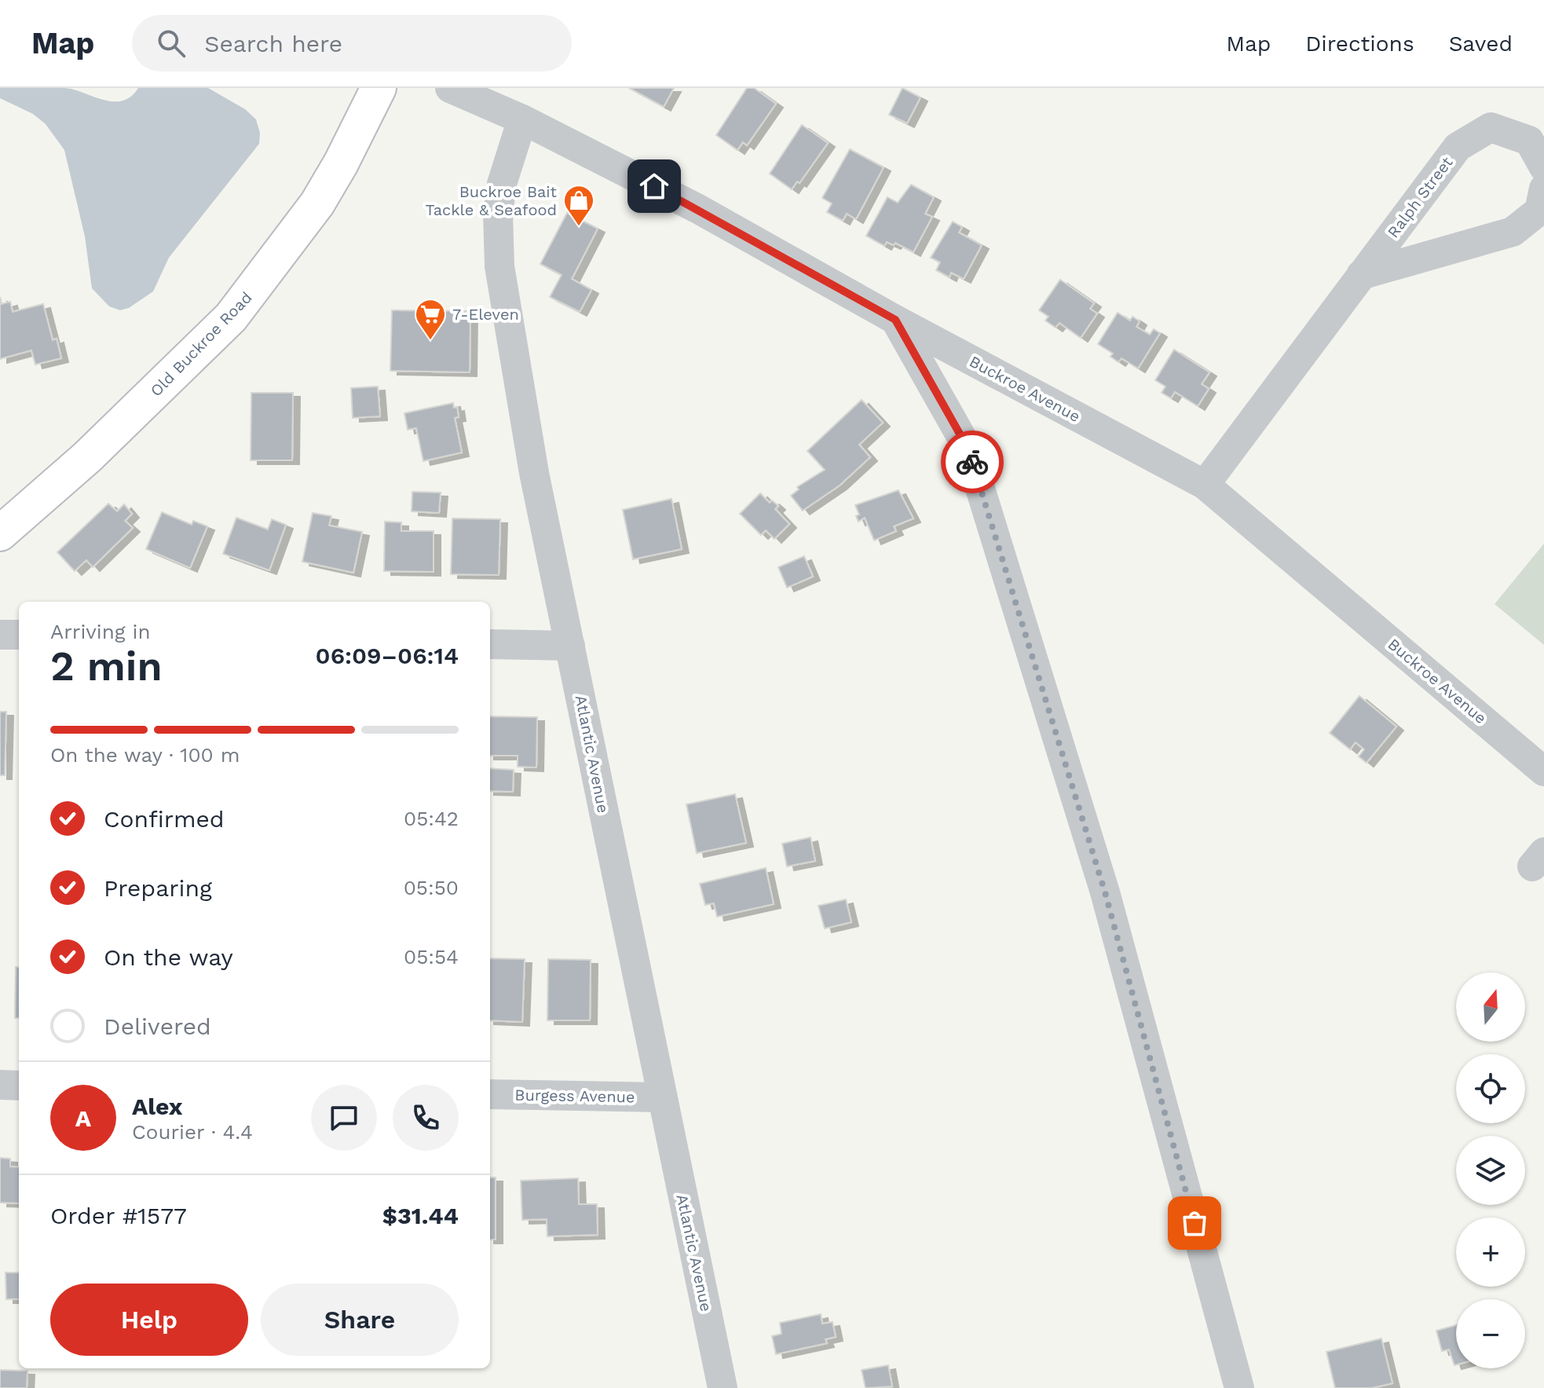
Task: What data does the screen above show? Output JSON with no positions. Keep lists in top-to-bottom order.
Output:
{
  "streets": {
    "main road": ["Old Buckroe Road"],
    "street": [
      "Ralph Street",
      "Buckroe Avenue",
      "Atlantic Avenue",
      "Burgess Avenue"
    ]
  },
  "crossings": [
    ["Ralph Street", "Buckroe Avenue"],
    ["Buckroe Avenue", "Atlantic Avenue"],
    ["Atlantic Avenue", "Burgess Avenue"]
  ],
  "places": {
    "shop": ["Buckroe Bait Tackle & Seafood"],
    "supermarket": ["7-Eleven"]
  },
  "north": "top",
  "page": {
    "header": "Map",
    "search": "Search here",
    "nav": ["Map", "Directions", "Saved"],
    "heading": ["2 min", "Arriving in", "06:09–06:14"],
    "panel": [
      "Alex",
      "Courier · 4.4",
      "Order #1577",
      "$31.44"
    ],
    "bar": "On the way · 100 m",
    "list": [
      ["Confirmed", "05:42"],
      ["Preparing", "05:50"],
      ["On the way", "05:54"],
      "Delivered"
    ],
    "map_buttons": ["+", "−"],
    "round": "A",
    "buttons": ["Help", "Share"]
  }
}
